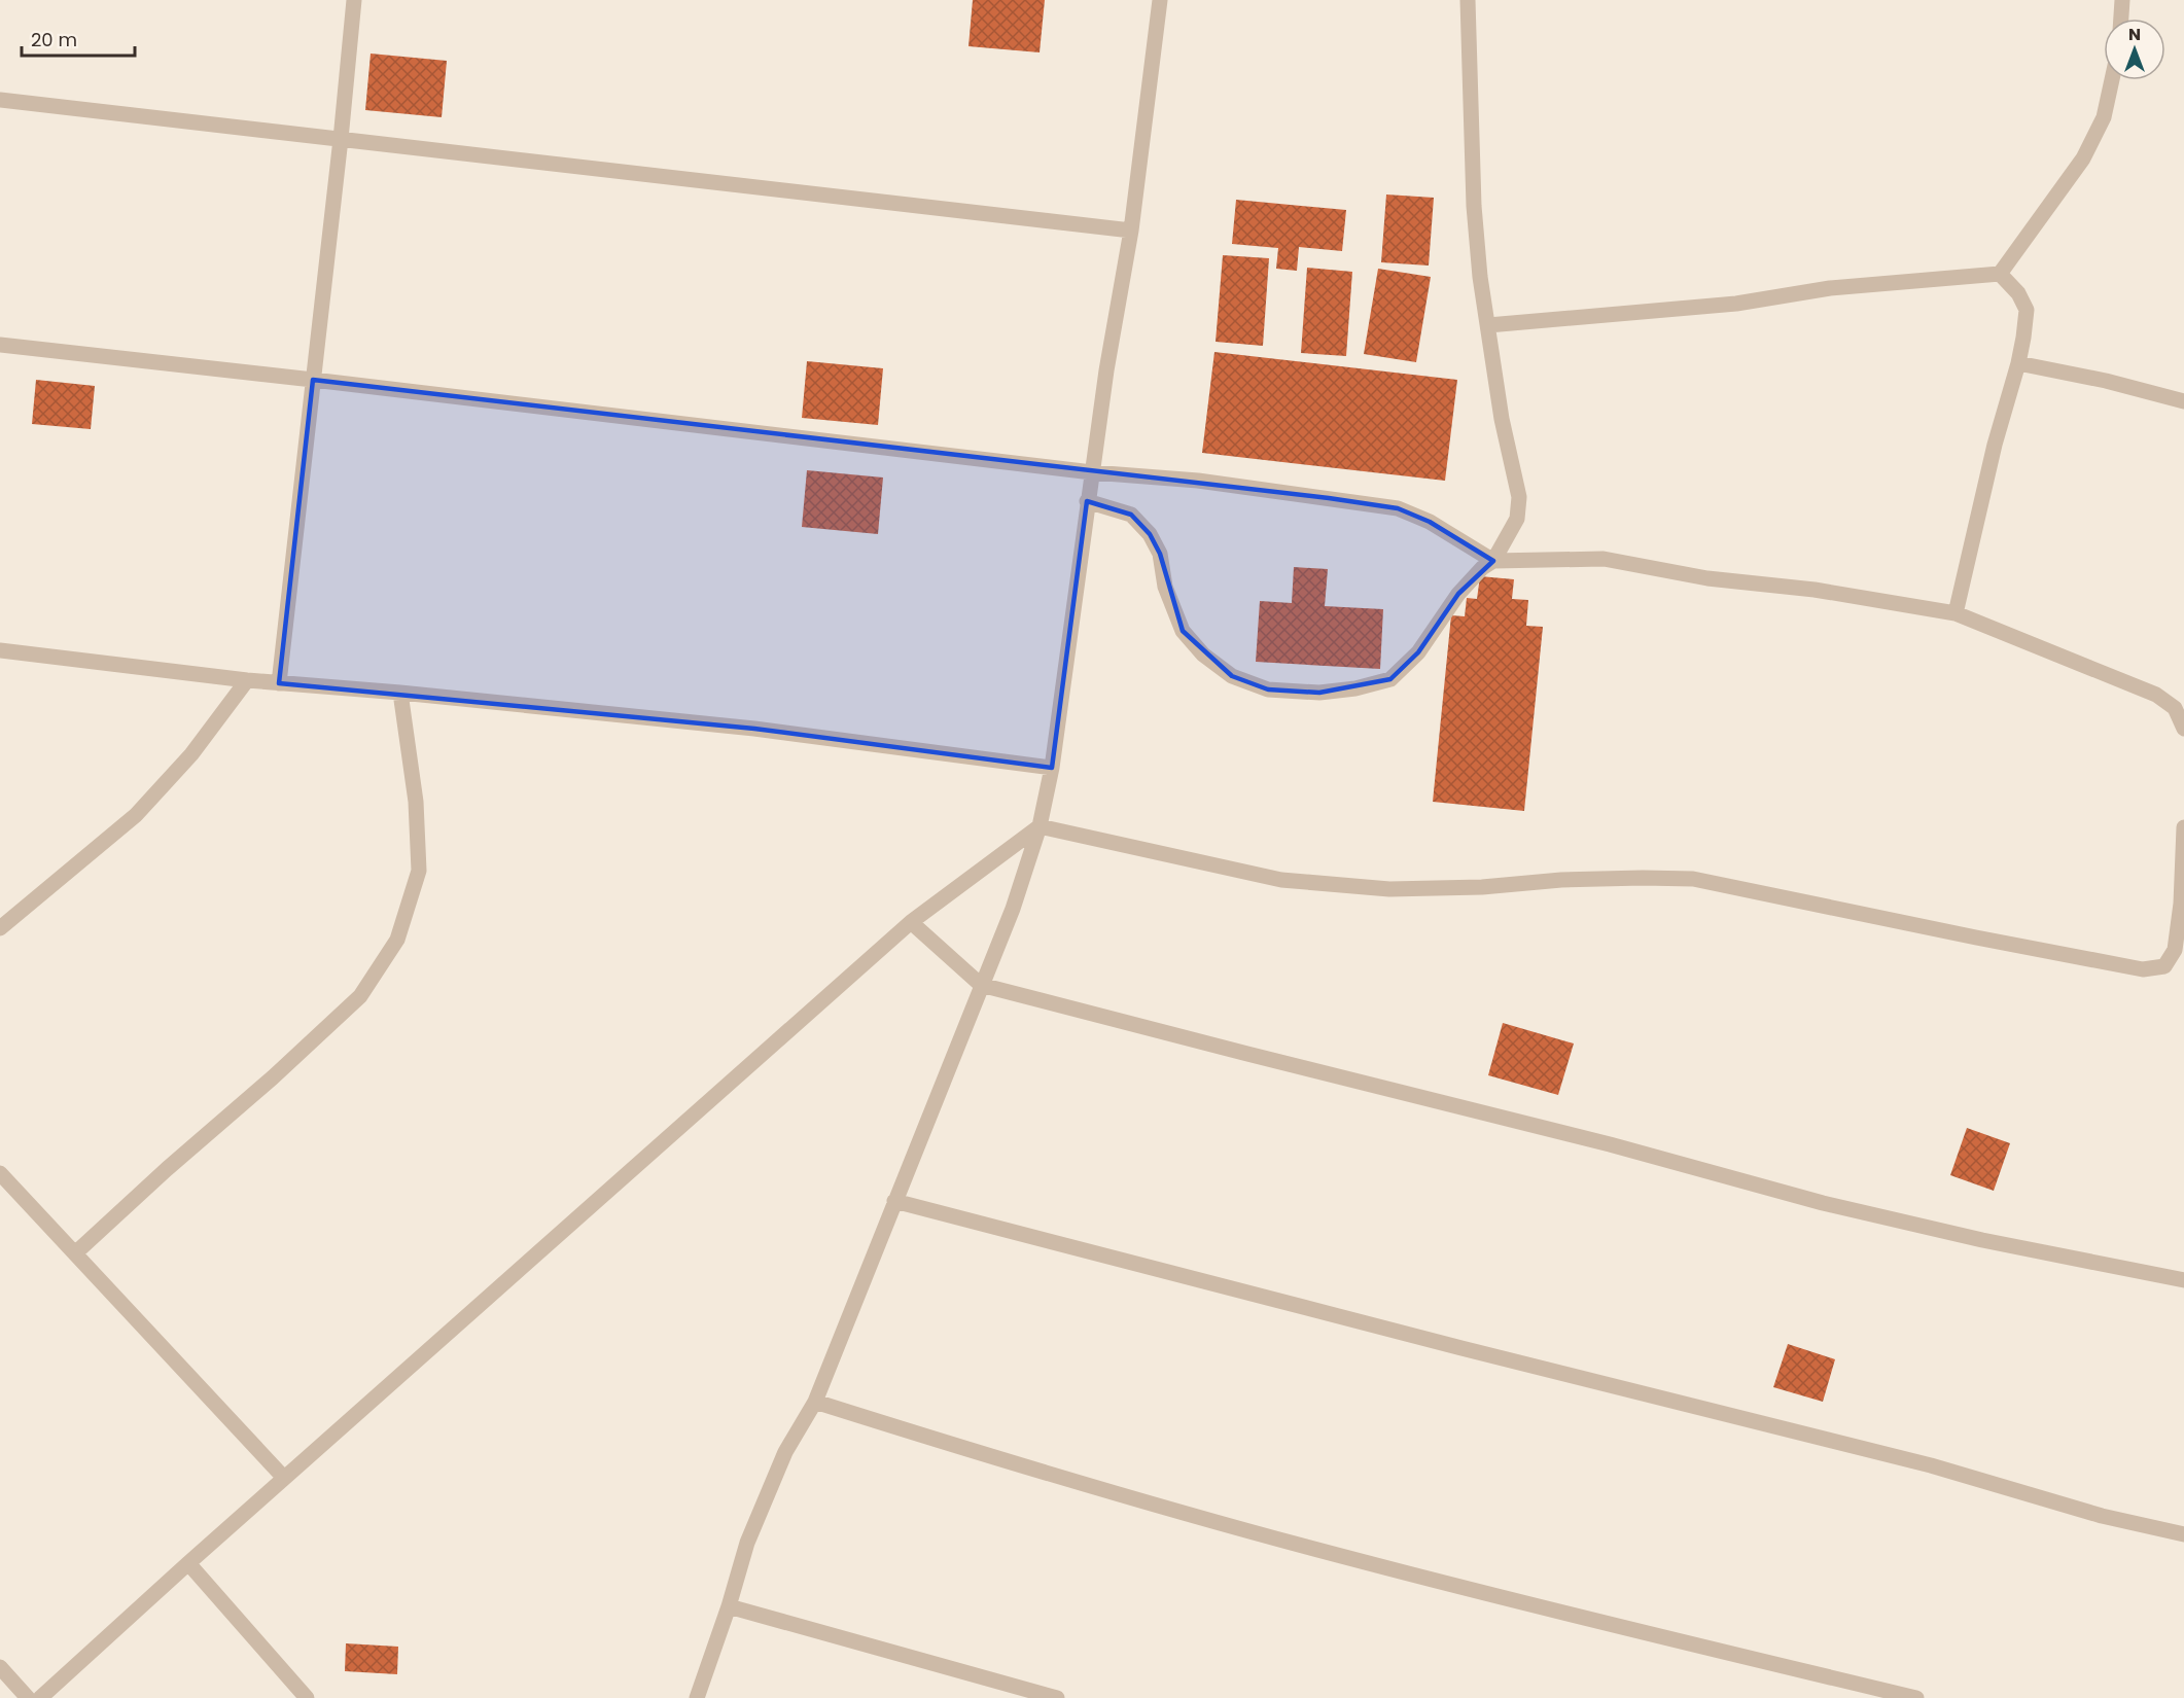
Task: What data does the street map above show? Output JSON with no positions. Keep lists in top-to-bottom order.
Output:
{
  "scale_bar": "20 m",
  "north": "top"
}
